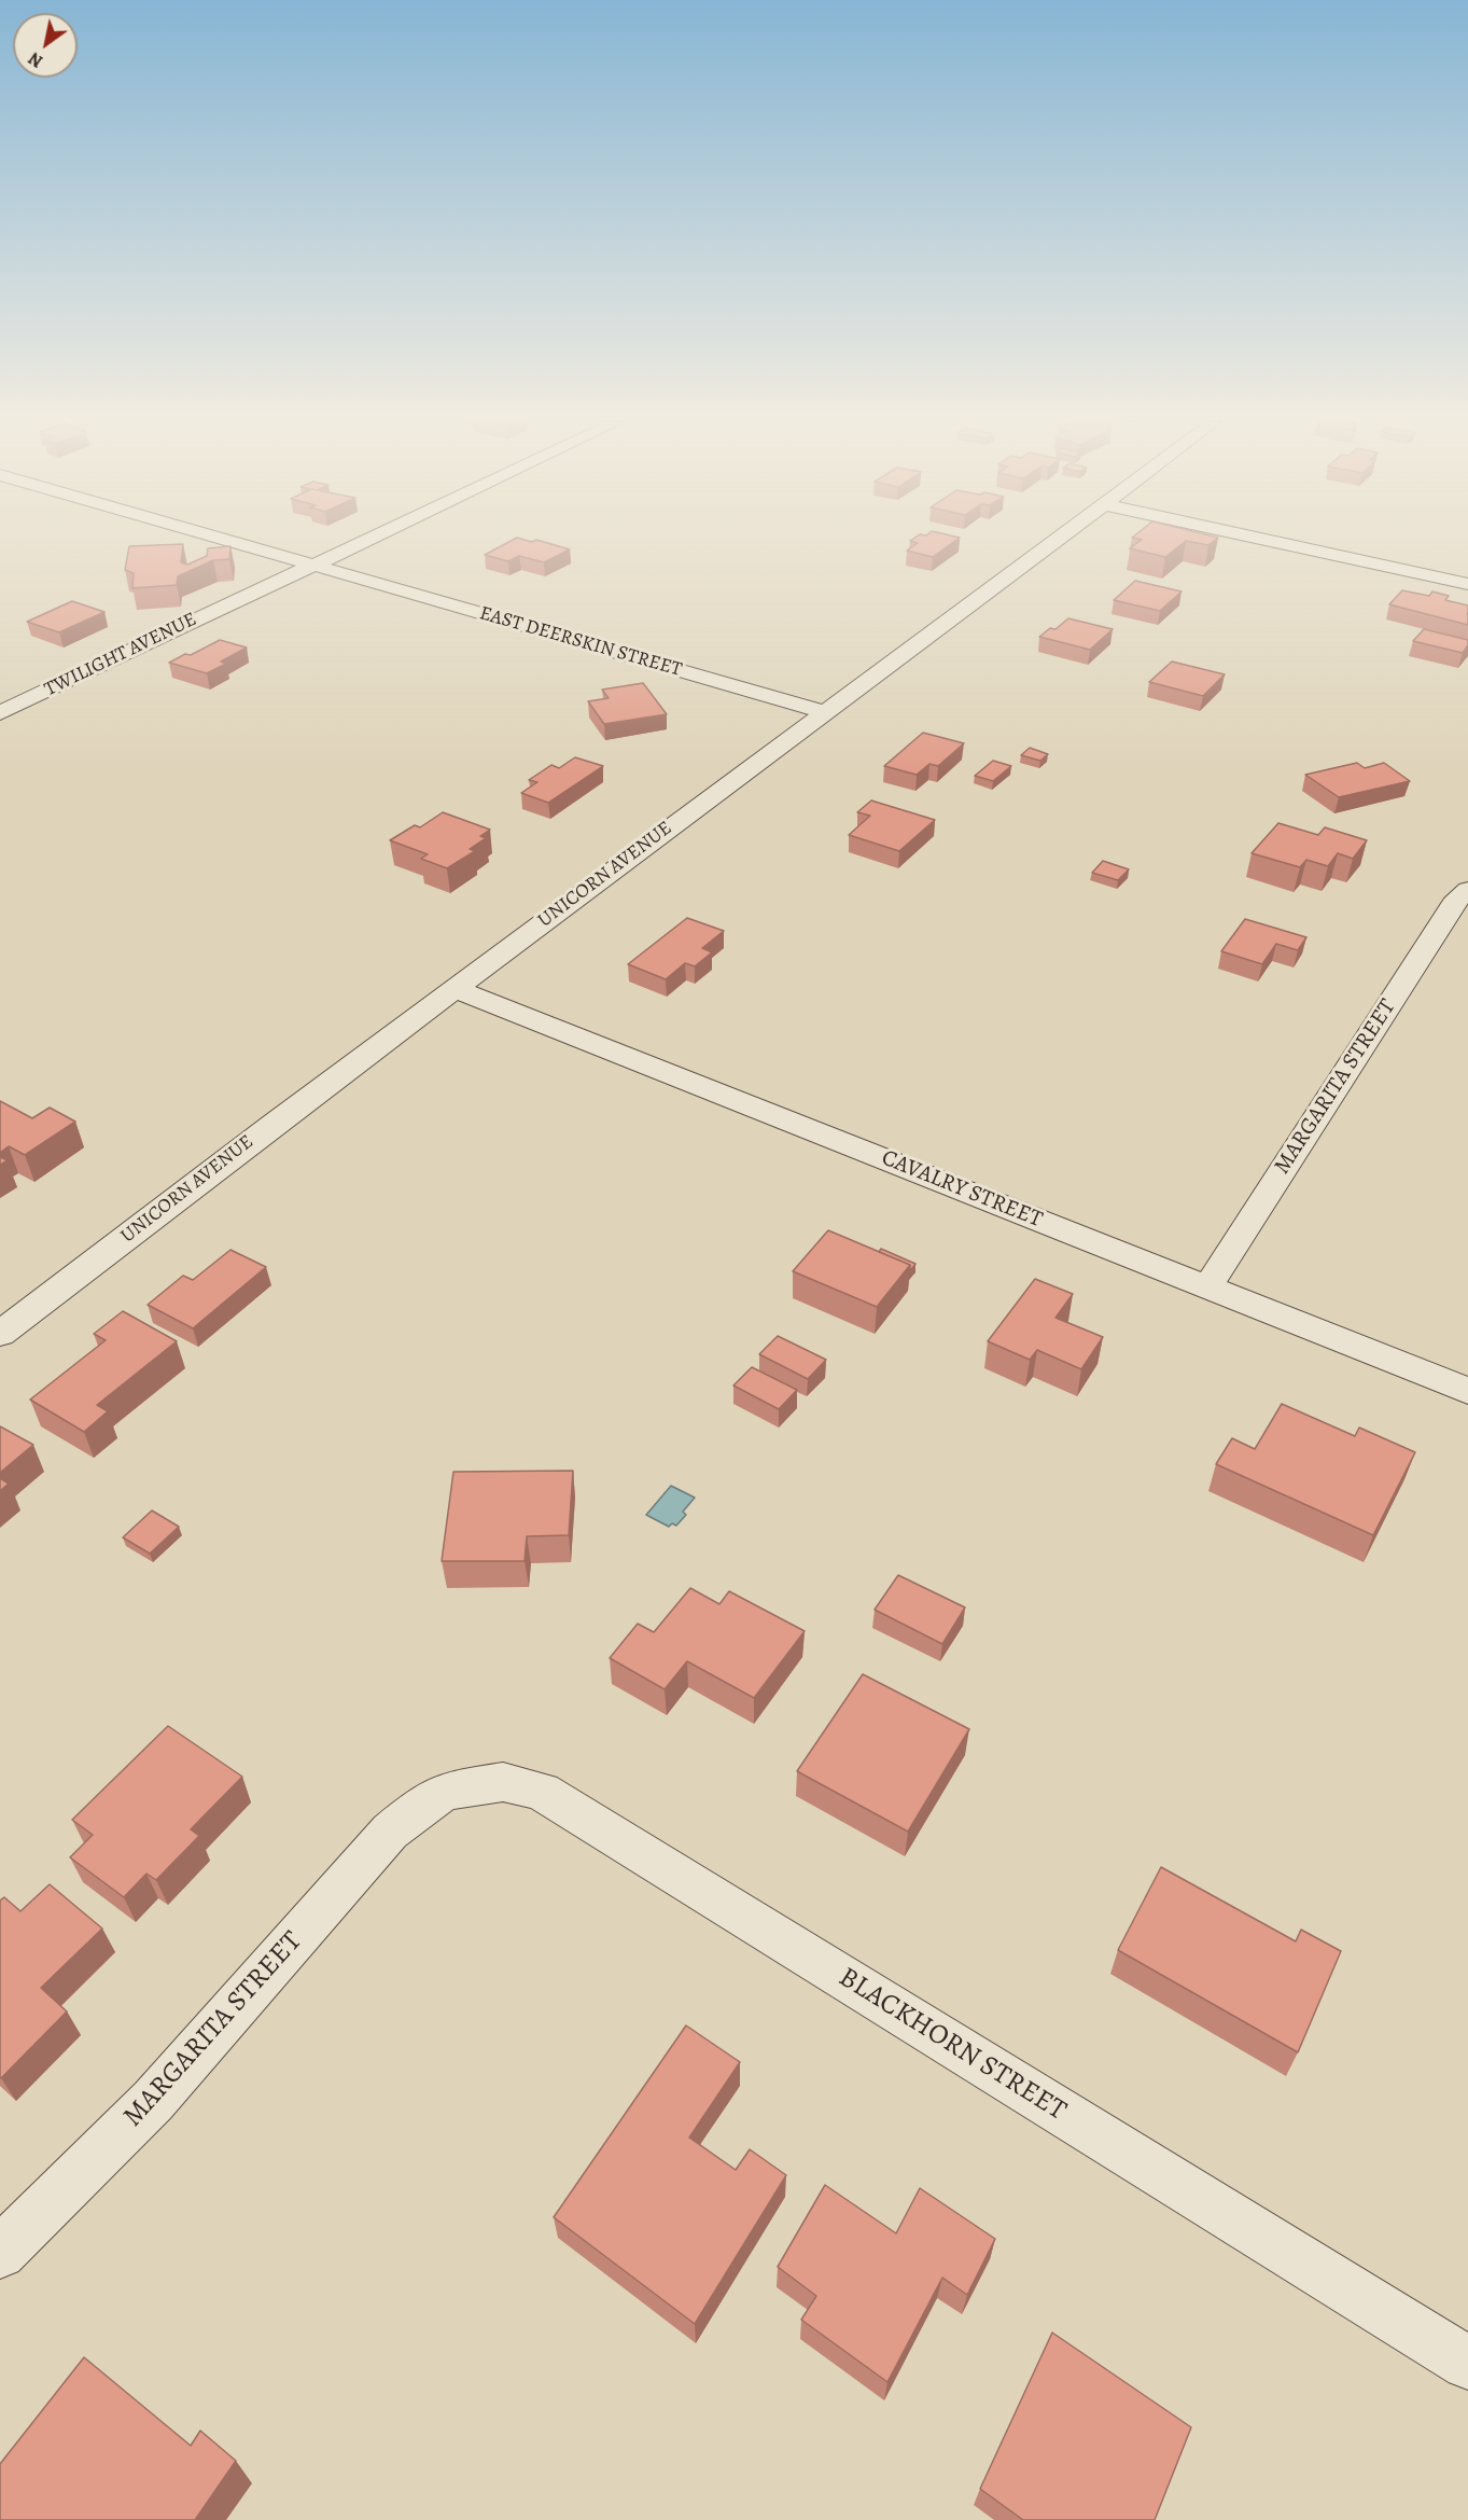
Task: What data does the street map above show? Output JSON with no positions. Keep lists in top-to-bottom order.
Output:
{
  "streets": {
    "street": [
      "EAST DEERSKIN STREET",
      "TWILIGHT AVENUE",
      "UNICORN AVENUE",
      "MARGARITA STREET",
      "CAVALRY STREET",
      "BLACKHORN STREET"
    ]
  },
  "crossings": [
    ["EAST DEERSKIN STREET", "TWILIGHT AVENUE"],
    ["EAST DEERSKIN STREET", "UNICORN AVENUE"],
    ["UNICORN AVENUE", "CAVALRY STREET"],
    ["MARGARITA STREET", "CAVALRY STREET"],
    ["MARGARITA STREET", "BLACKHORN STREET"]
  ],
  "north": "bottom left"
}
